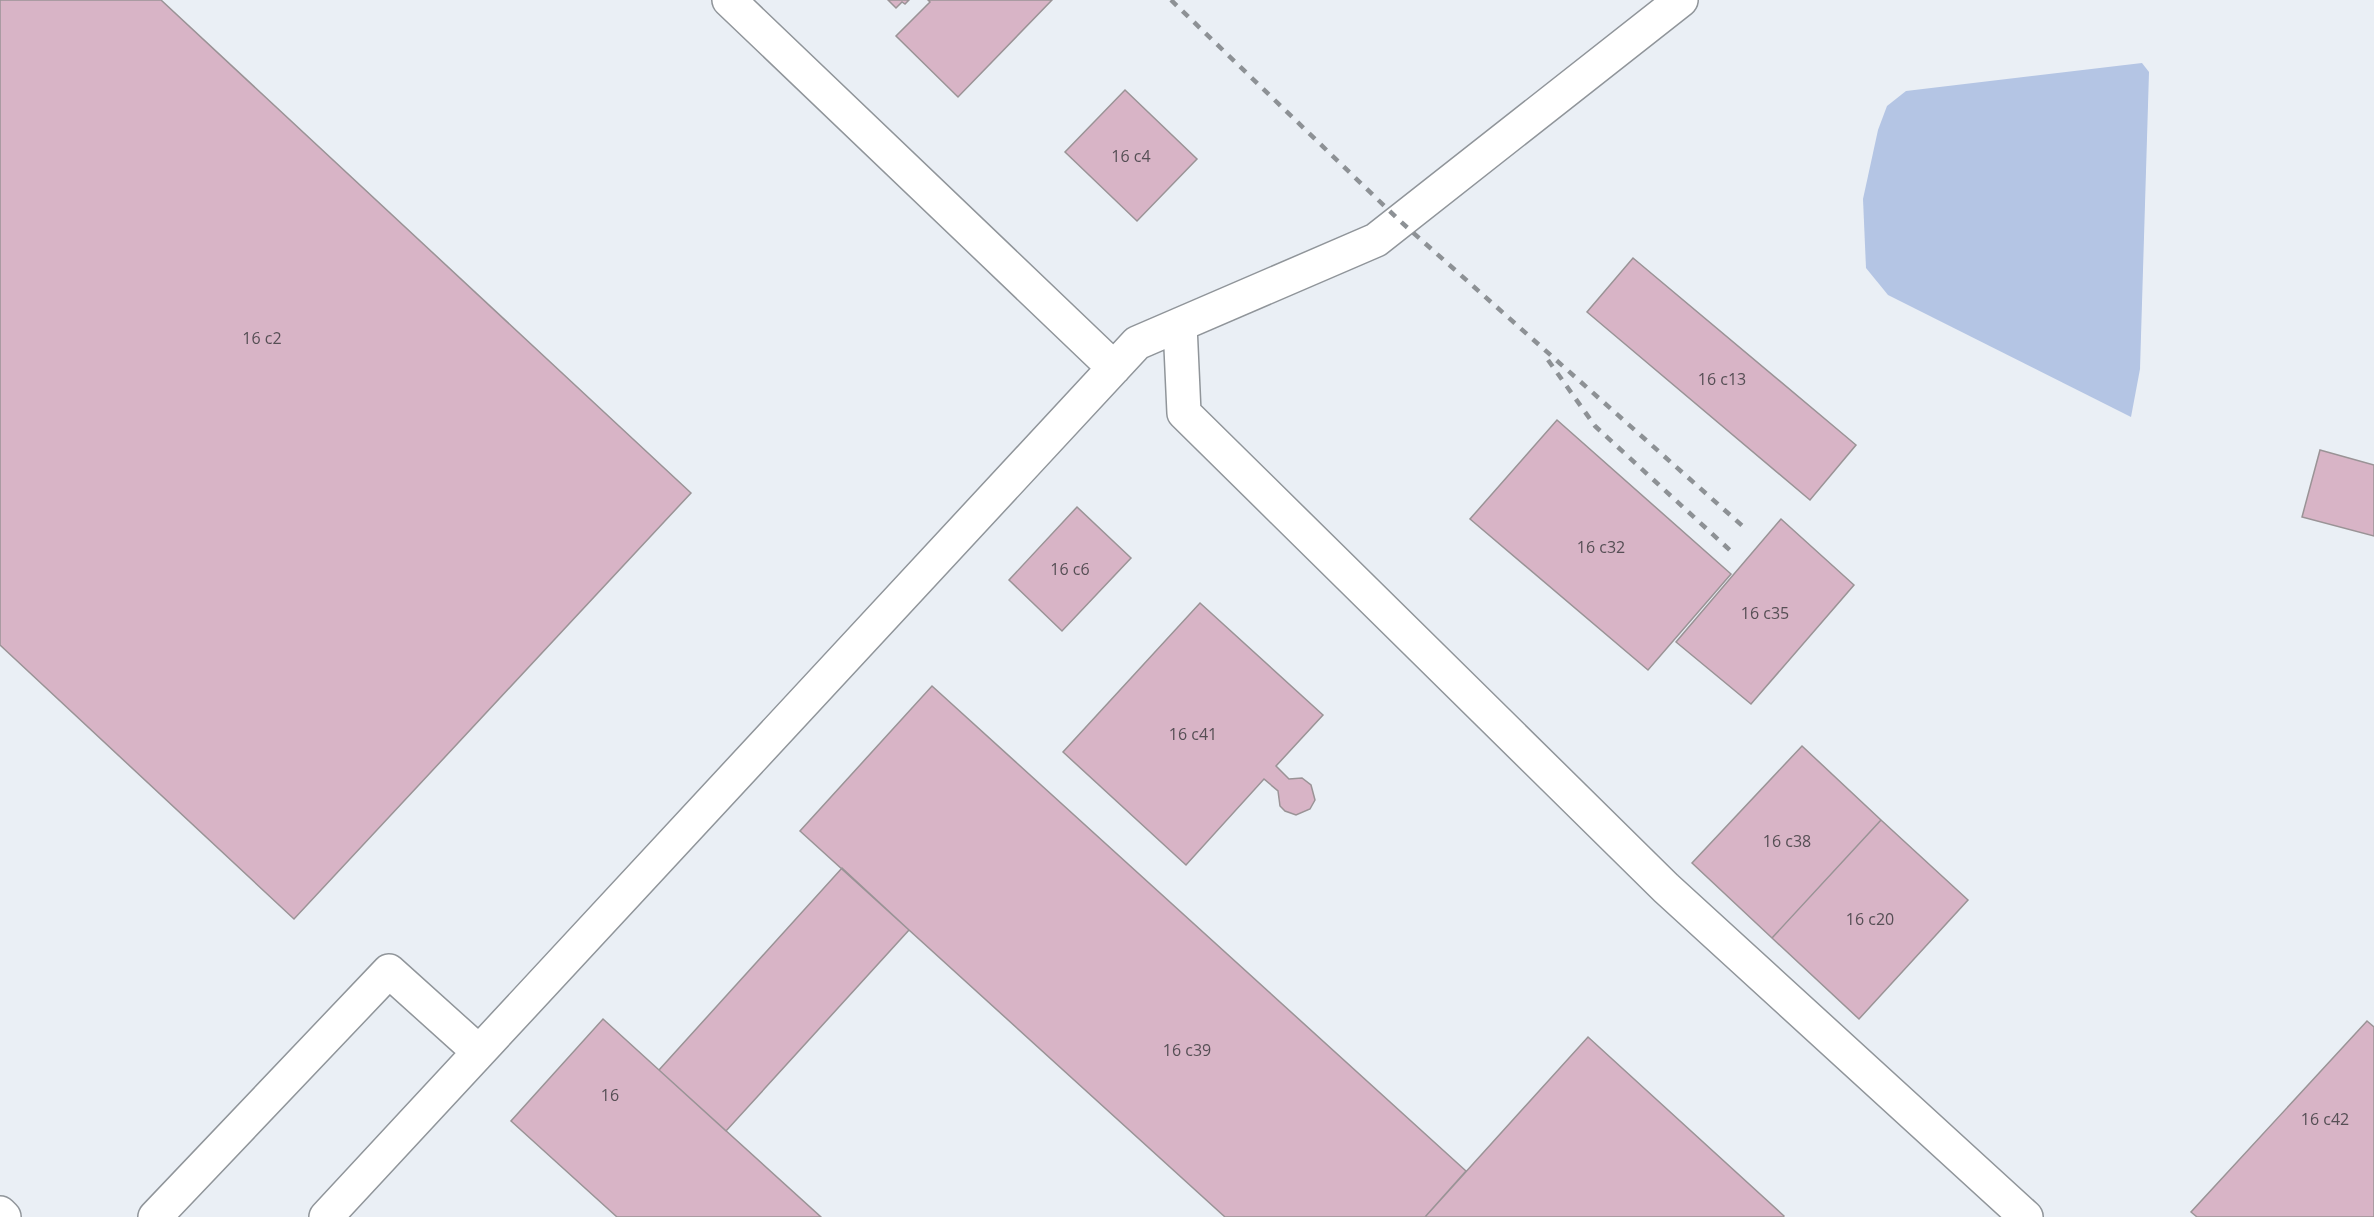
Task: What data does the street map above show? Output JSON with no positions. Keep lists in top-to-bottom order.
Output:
{
  "house_numbers": [
    "16 с4",
    "16 с2",
    "16 с13",
    "16 с32",
    "16 c6",
    "16 с35",
    "16 с41",
    "16 с38",
    "16 с20",
    "16 с39",
    "16",
    "16 с42"
  ]
}
